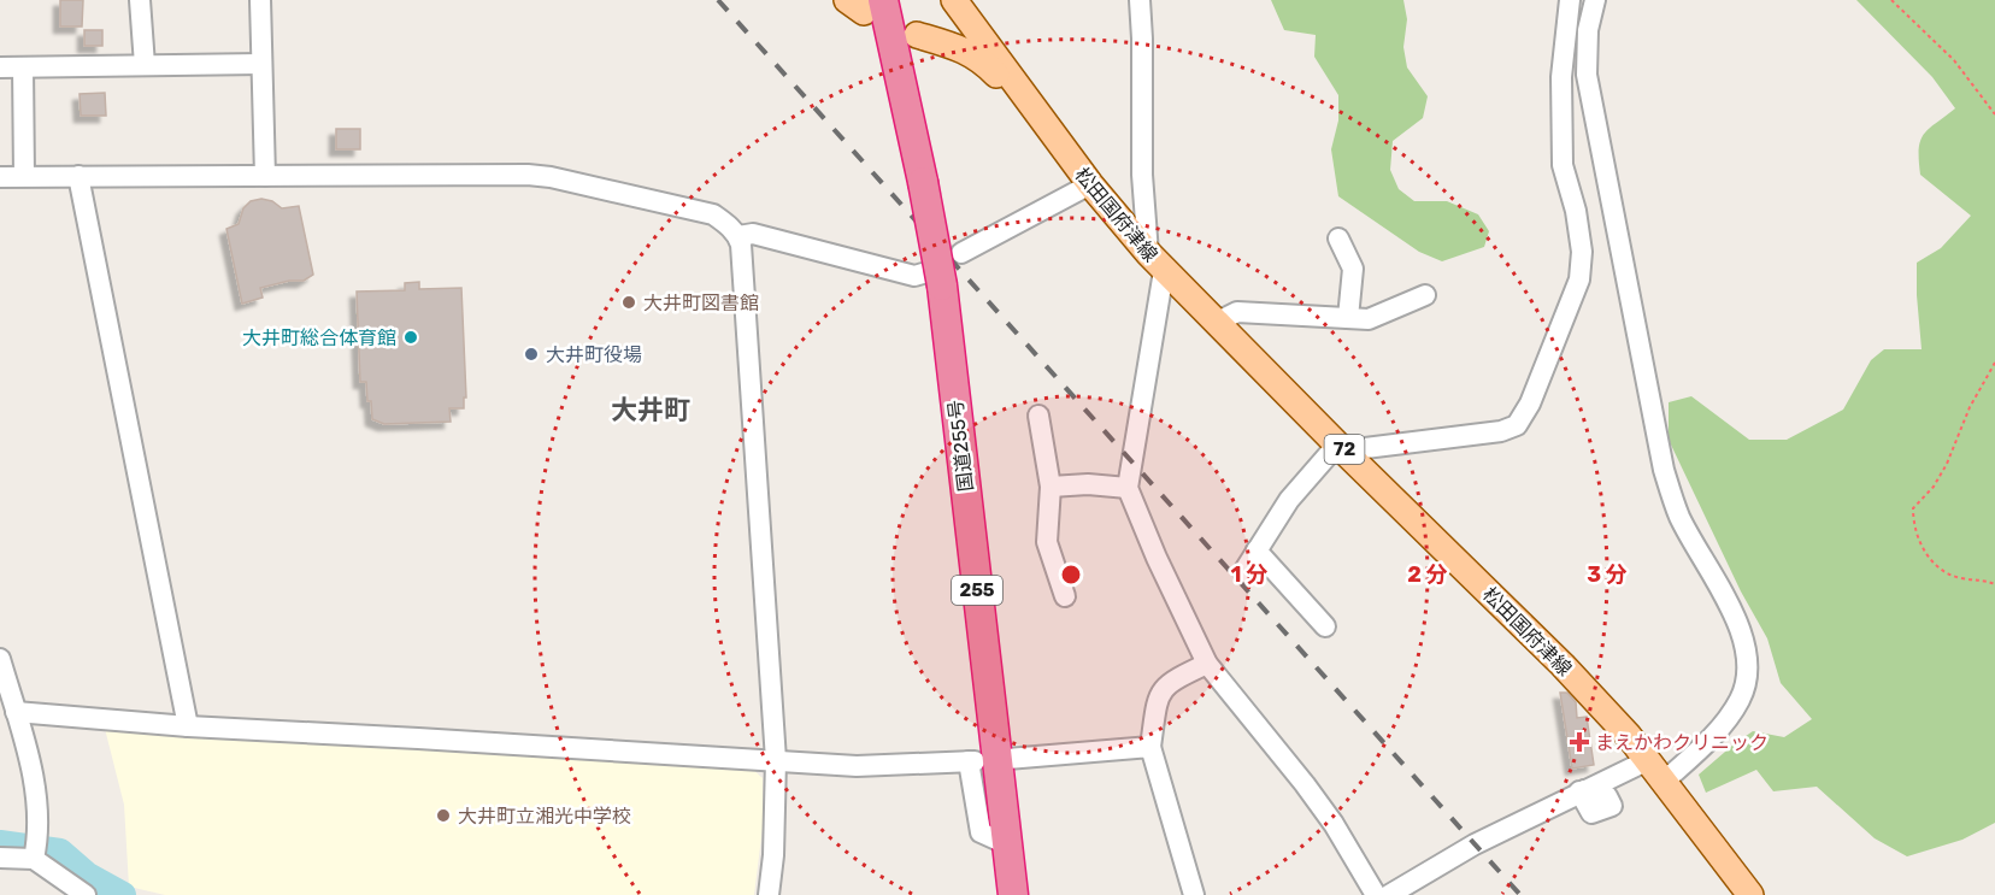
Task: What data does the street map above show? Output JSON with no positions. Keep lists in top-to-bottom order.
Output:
{
  "streets": {
    "highway": ["国道255号", "255"],
    "main road": ["松田国府津線", "72"]
  },
  "districts": ["大井町"],
  "places": {
    "other": [
      "大井町図書館",
      "大井町総合体育館",
      "大井町役場",
      "大井町立湘光中学校"
    ],
    "health": ["まえかわクリニック"]
  },
  "rings": ["1 分", "2 分", "3 分"]
}
